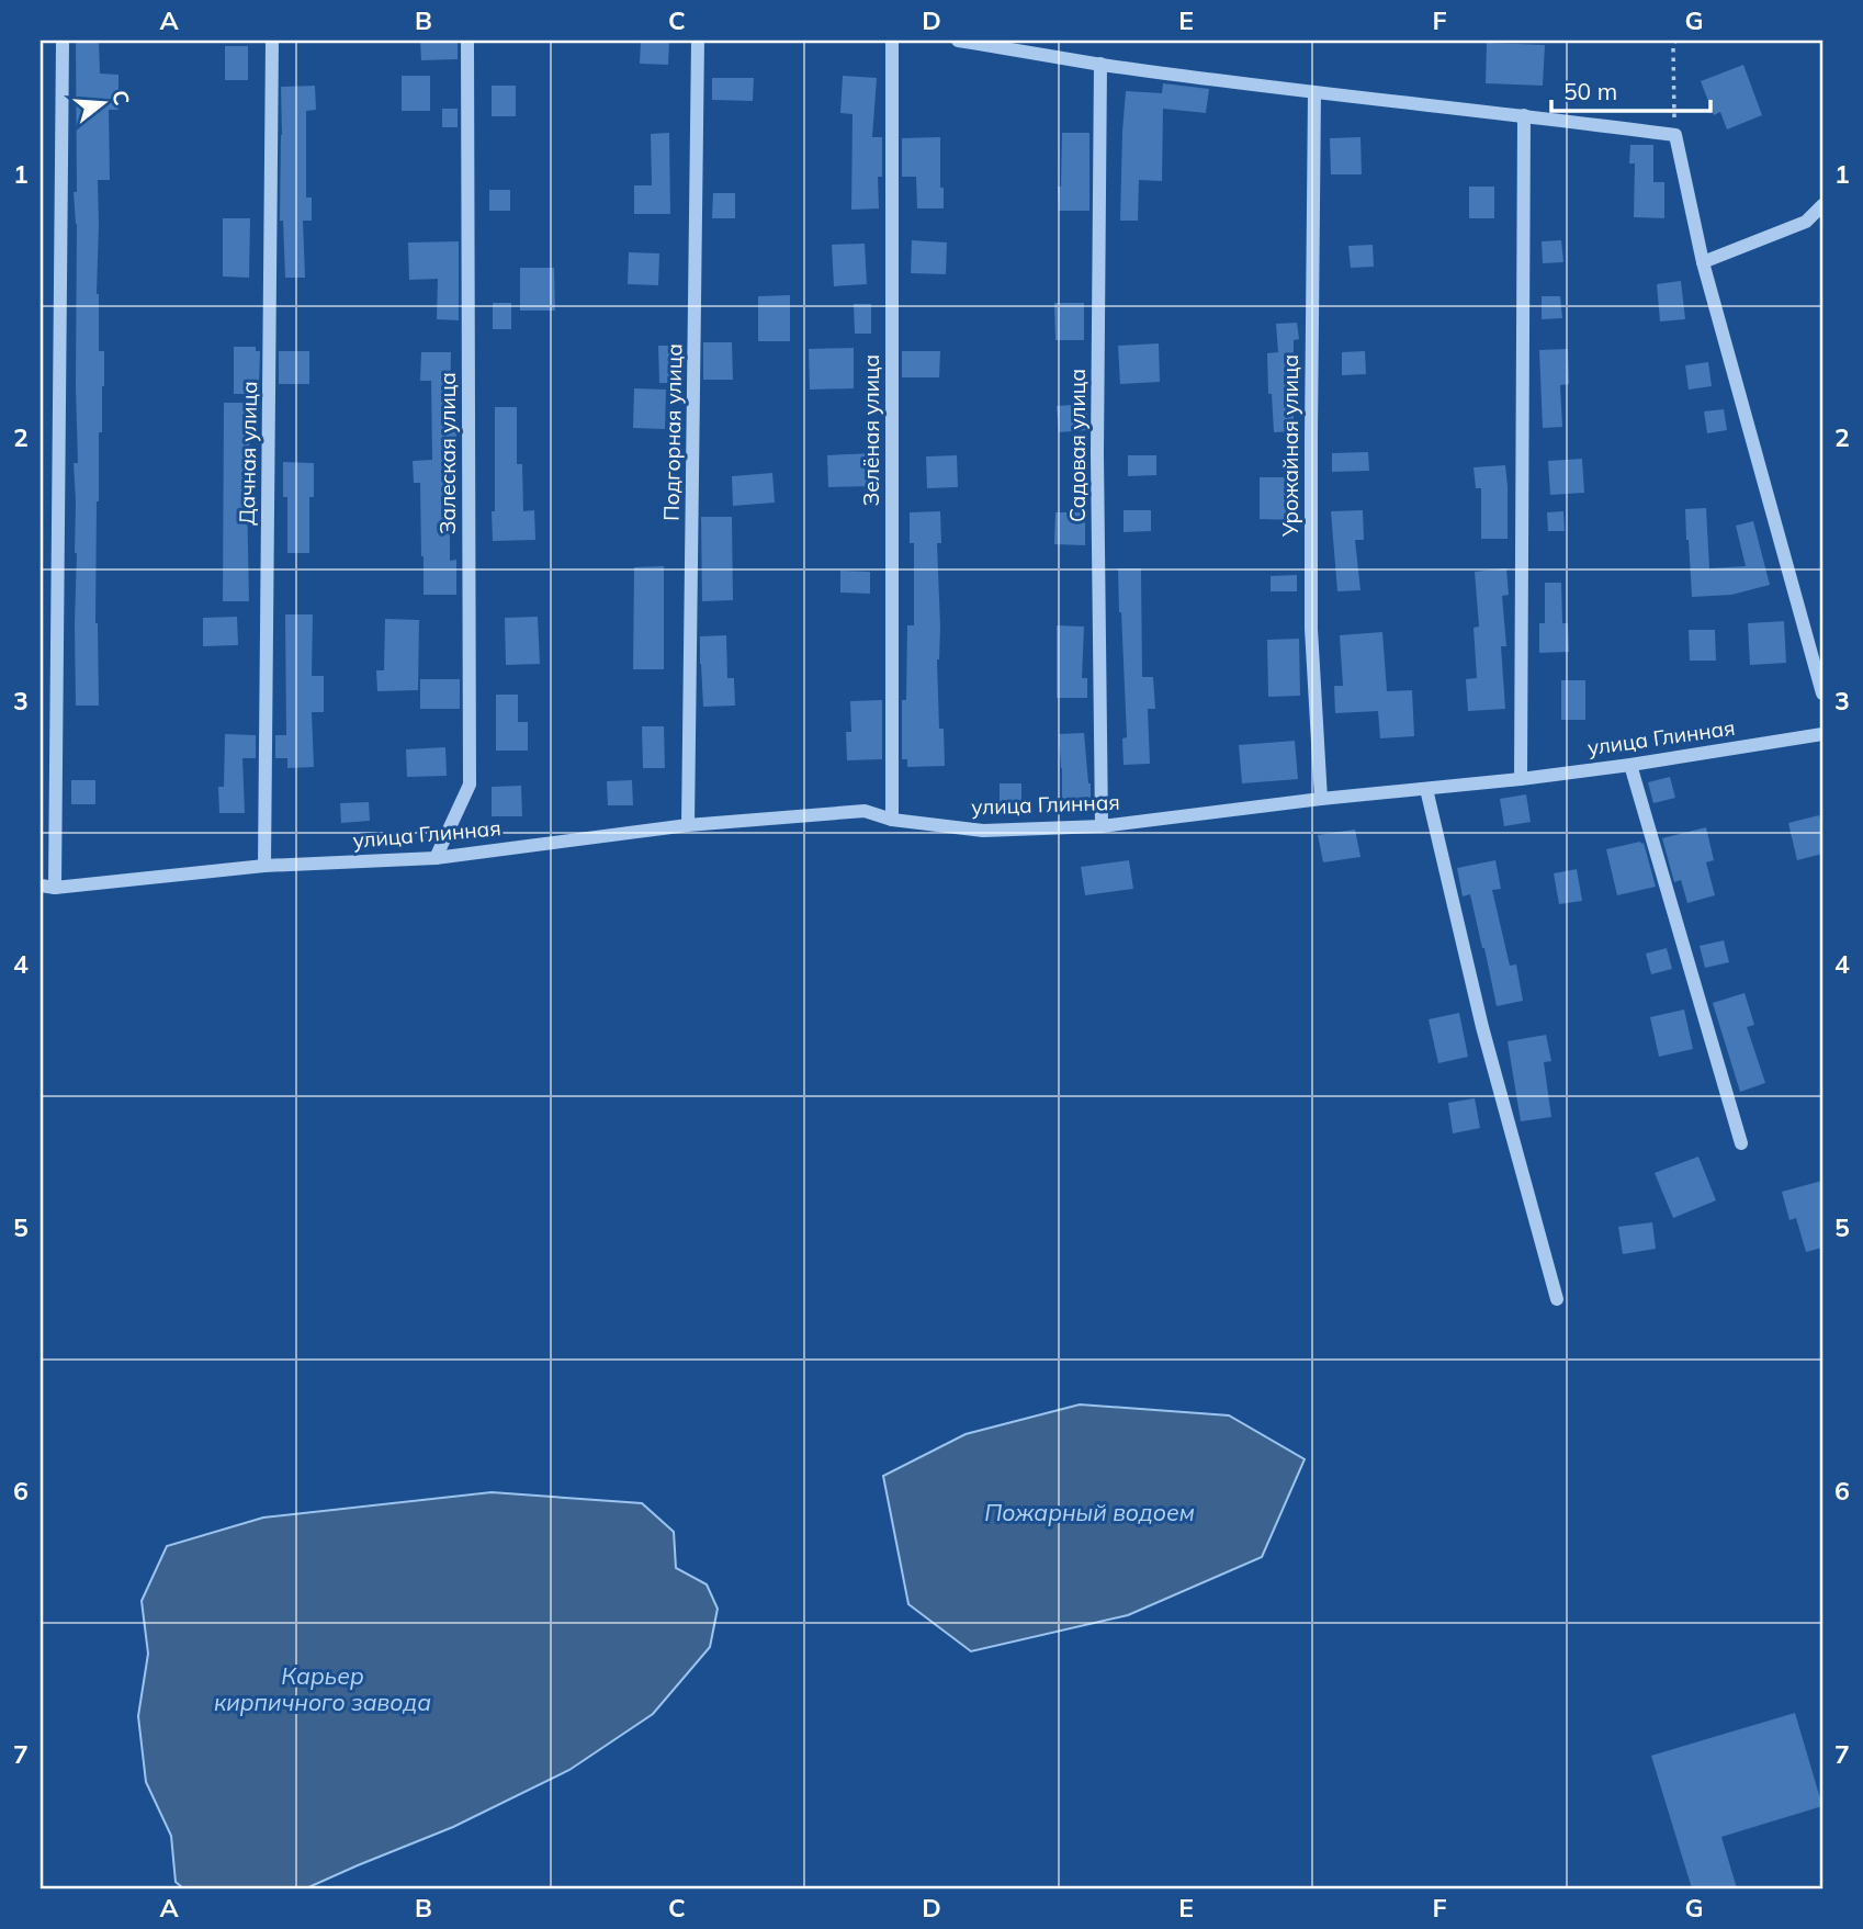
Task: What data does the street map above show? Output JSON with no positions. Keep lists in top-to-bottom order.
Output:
{
  "streets": {
    "street": [
      "Зелёная улица",
      "Подгорная улица",
      "Садовая улица",
      "Урожайная улица",
      "Дачная улица",
      "Залеская улица",
      "улица Глинная"
    ]
  },
  "crossings": [
    ["Зелёная улица", "улица Глинная"],
    ["Подгорная улица", "улица Глинная"],
    ["Садовая улица", "улица Глинная"],
    ["Урожайная улица", "улица Глинная"],
    ["Дачная улица", "улица Глинная"],
    ["Залеская улица", "улица Глинная"]
  ],
  "water": ["Пожарный водоем", "Карьер кирпичного завода"],
  "scale_bar": "50 m",
  "north": "right",
  "grid": {
    "columns": [
      "A",
      "B",
      "C",
      "D",
      "E",
      "F",
      "G"
    ],
    "rows": [
      "1",
      "2",
      "3",
      "4",
      "5",
      "6",
      "7"
    ]
  }
}
